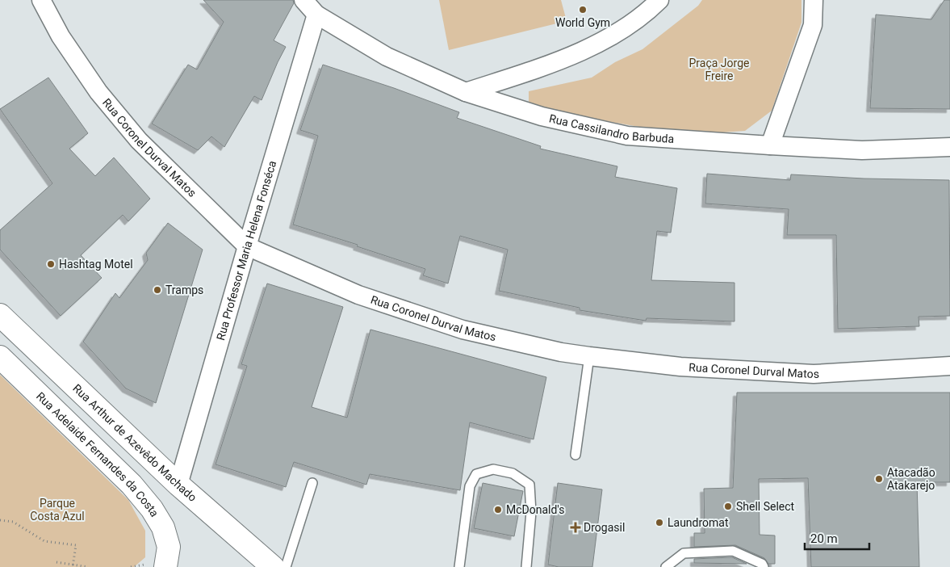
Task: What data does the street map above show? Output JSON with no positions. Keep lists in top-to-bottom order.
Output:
{
  "streets": {
    "street": [
      "Rua Cassilandro Barbuda",
      "Rua Coronel Durval Matos",
      "Rua Professor Maria Helena Fonséca",
      "Rua Arthur de Azevêdo Machado",
      "Rua Adelaide Fernandes da Costa"
    ]
  },
  "crossings": [
    ["Rua Cassilandro Barbuda", "Rua Professor Maria Helena Fonséca"],
    ["Rua Coronel Durval Matos", "Rua Professor Maria Helena Fonséca"],
    ["Rua Professor Maria Helena Fonséca", "Rua Arthur de Azevêdo Machado"]
  ],
  "parks": ["Praça Jorge Freire", "Parque Costa Azul"],
  "places": {
    "other": [
      "World Gym",
      "Hashtag Motel",
      "Tramps",
      "Atacadão Atakarejo",
      "Shell Select",
      "McDonald's",
      "Laundromat"
    ],
    "health": ["Drogasil"]
  },
  "scale_bar": "20 m"
}
